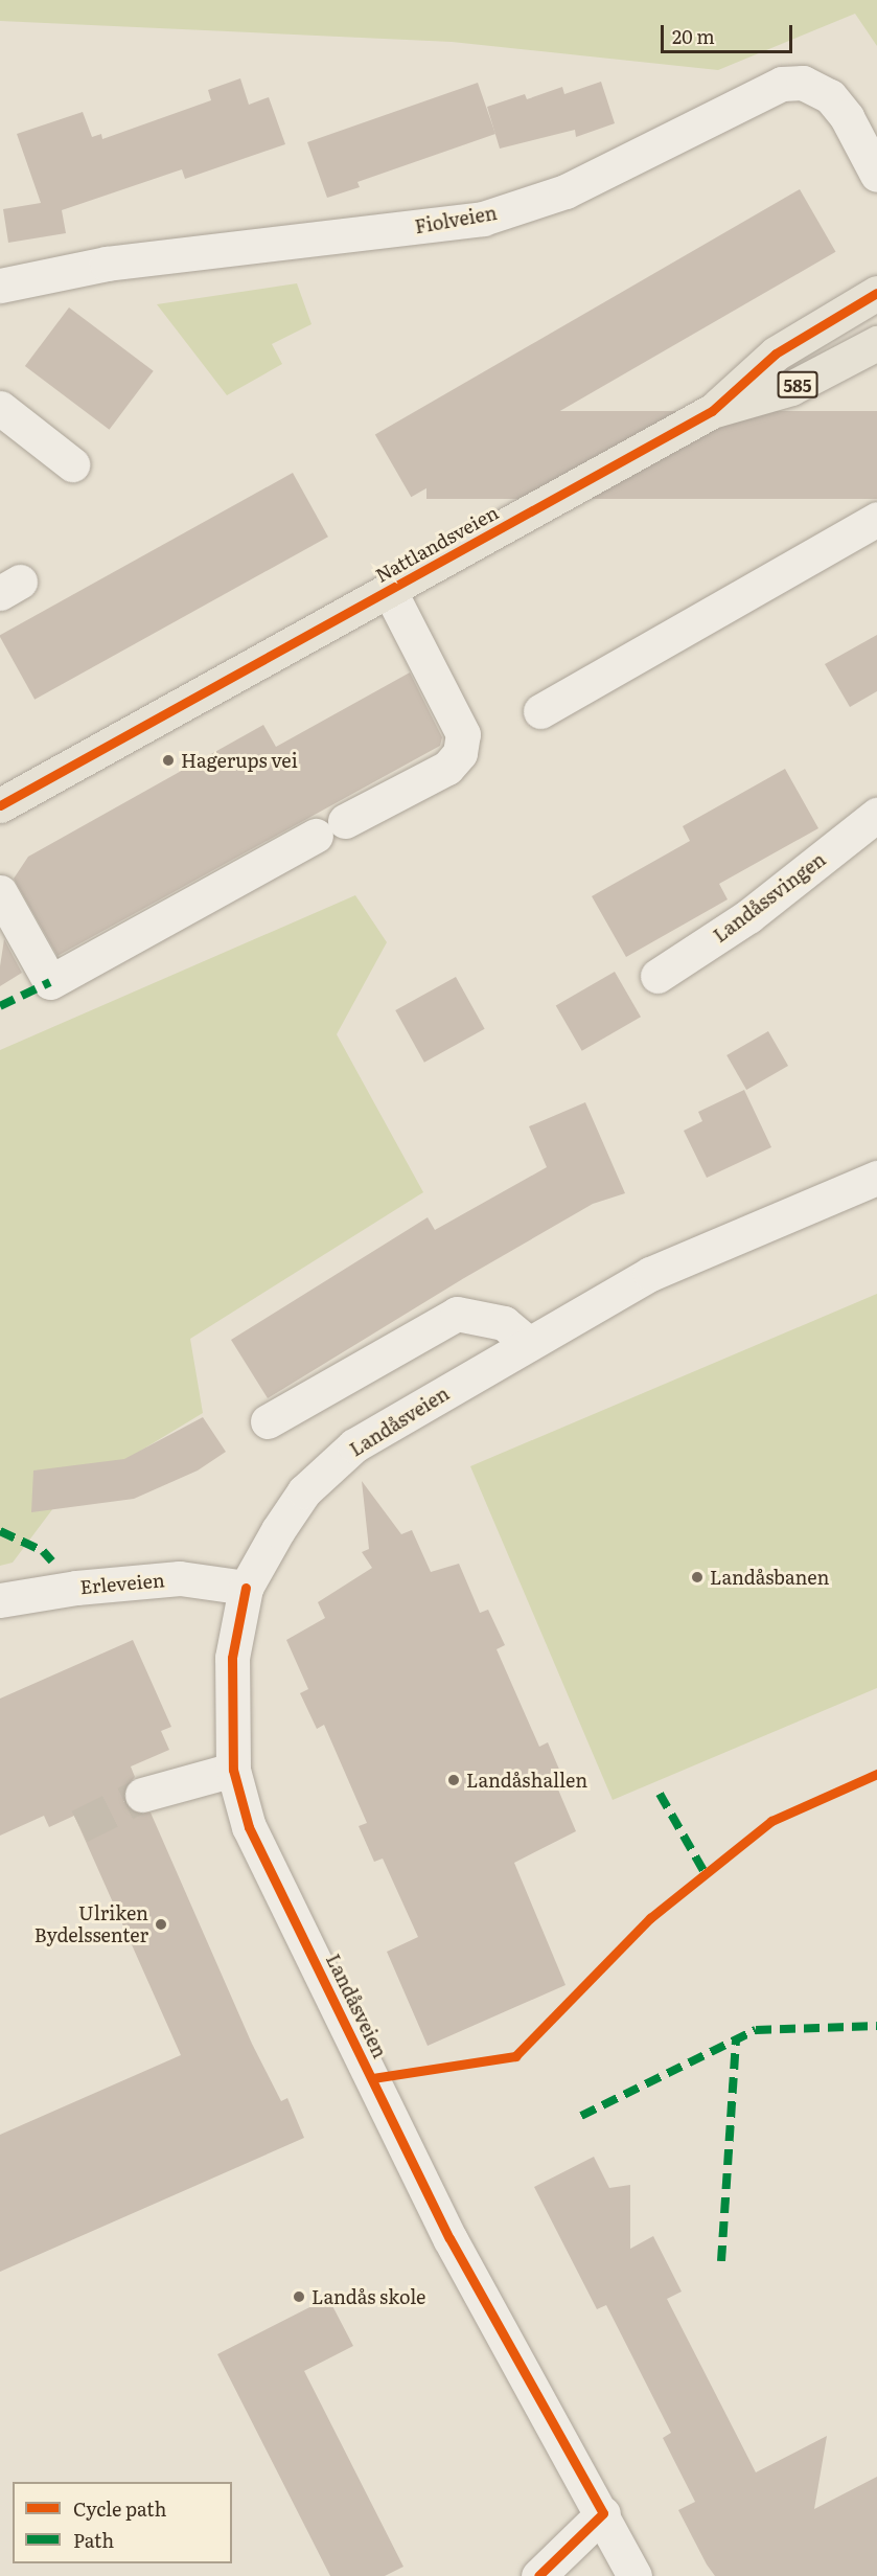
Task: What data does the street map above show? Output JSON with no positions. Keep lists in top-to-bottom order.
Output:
{
  "streets": {
    "main road": ["585", "Nattlandsveien"],
    "street": [
      "Fiolveien",
      "Landåssvingen",
      "Landåsveien",
      "Erleveien"
    ]
  },
  "crossings": [
    ["Landåsveien", "Erleveien"]
  ],
  "places": [
    "Hagerups vei",
    "Landåsbanen",
    "Landåshallen",
    "Ulriken Bydelssenter",
    "Landås skole"
  ],
  "legend": ["Cycle path", "Path"],
  "scale_bar": "20 m"
}
